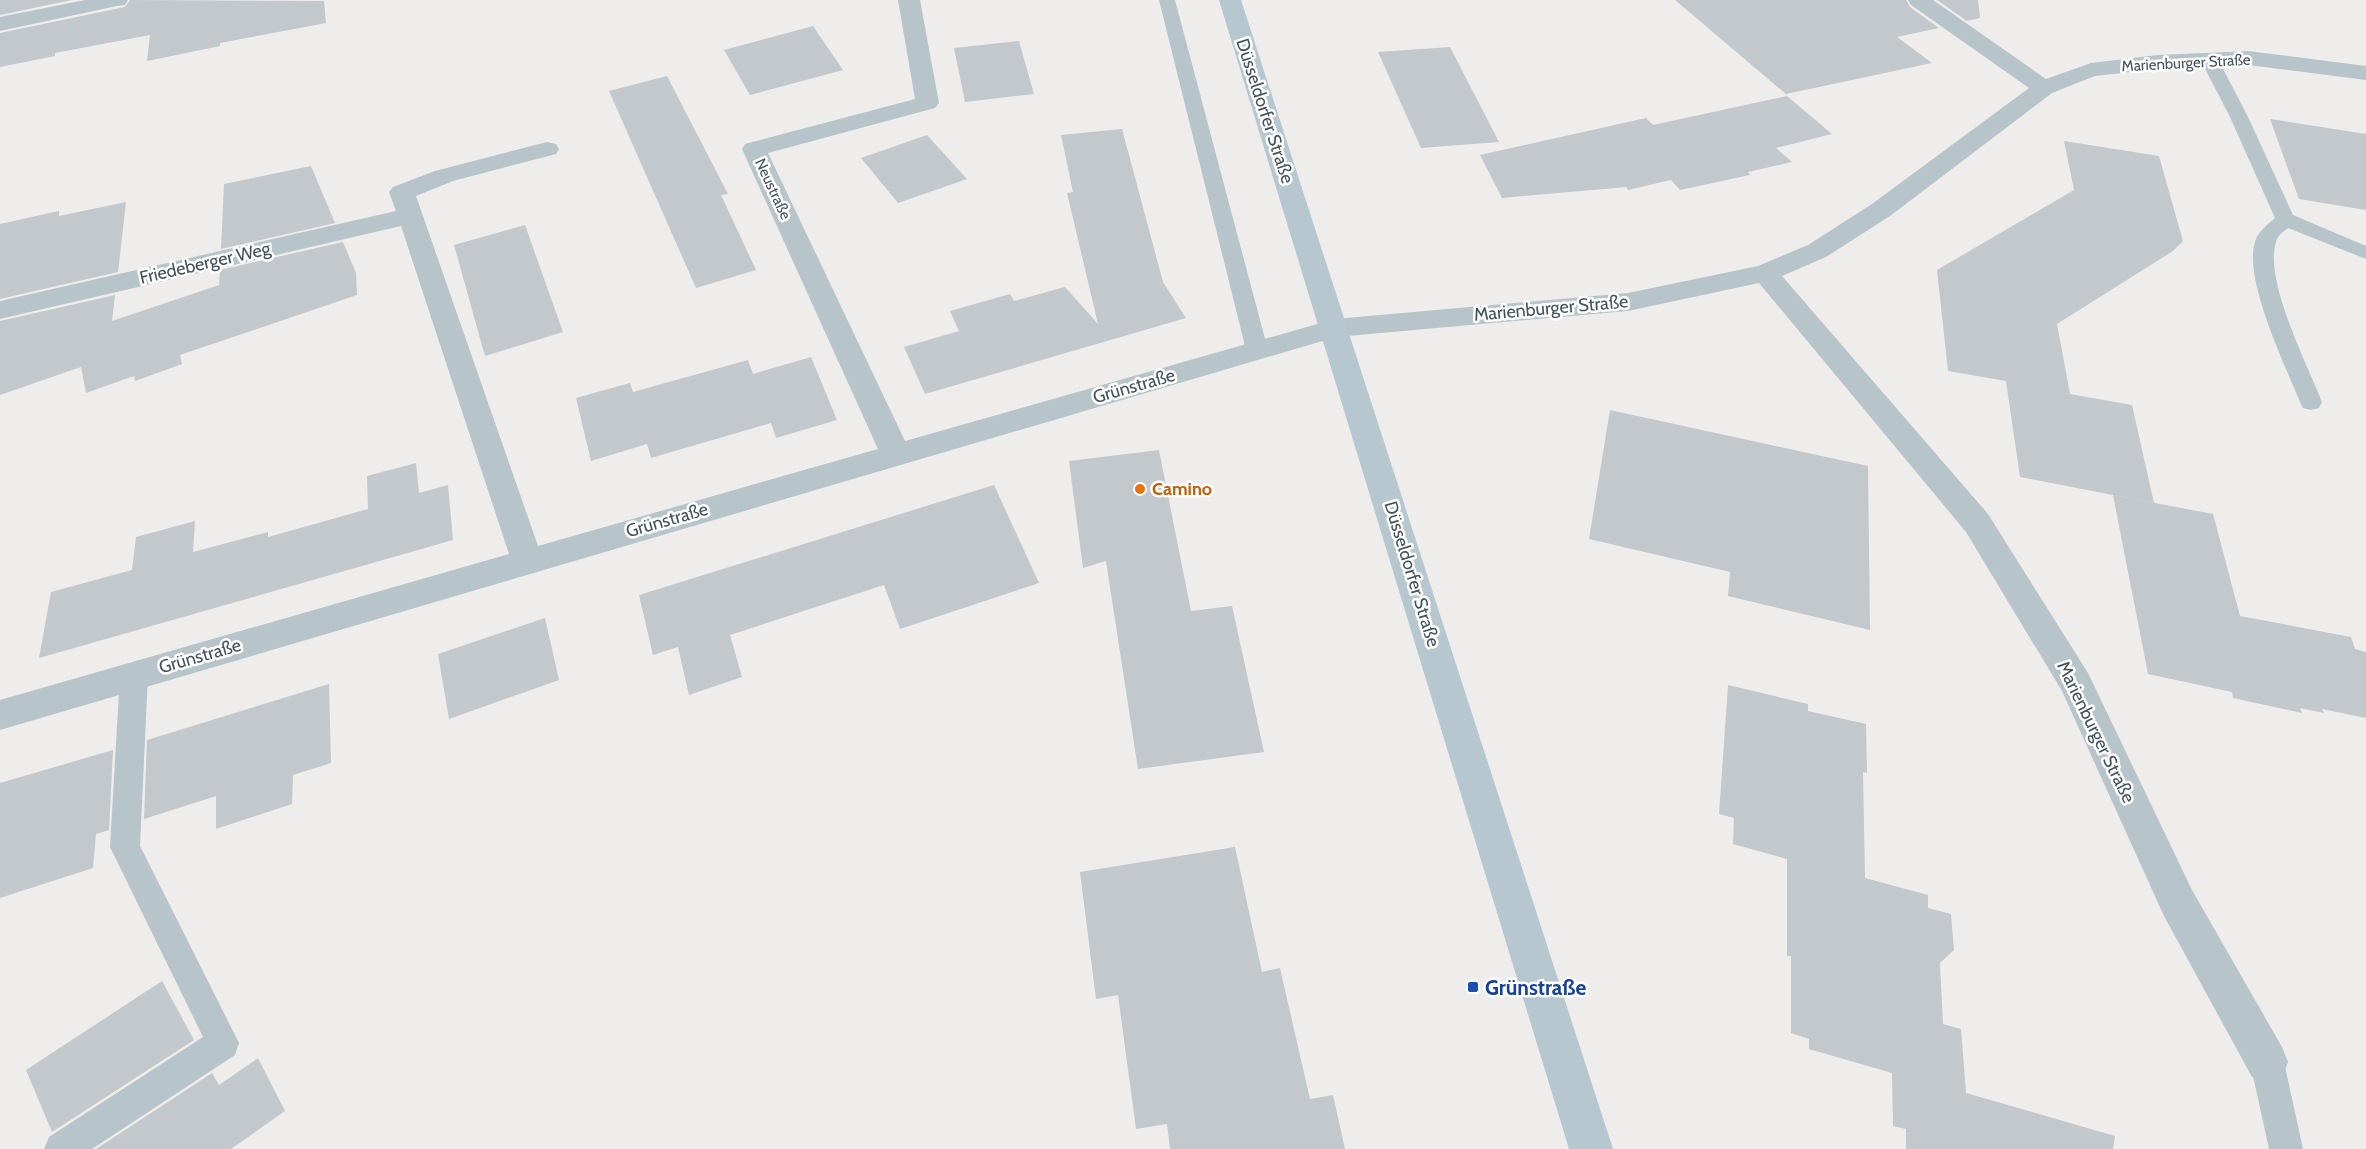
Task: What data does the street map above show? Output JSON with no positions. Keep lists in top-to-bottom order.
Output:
{
  "streets": {
    "main road": ["Düsseldorfer Straße"],
    "street": [
      "Marienburger Straße",
      "Neustraße",
      "Friedeberger Weg",
      "Grünstraße"
    ]
  },
  "crossings": [
    ["Marienburger Straße", "Düsseldorfer Straße"],
    ["Marienburger Straße", "Grünstraße"],
    ["Düsseldorfer Straße", "Grünstraße"],
    ["Neustraße", "Grünstraße"]
  ],
  "places": {
    "other": ["Camino"],
    "transit": ["Grünstraße"]
  }
}
